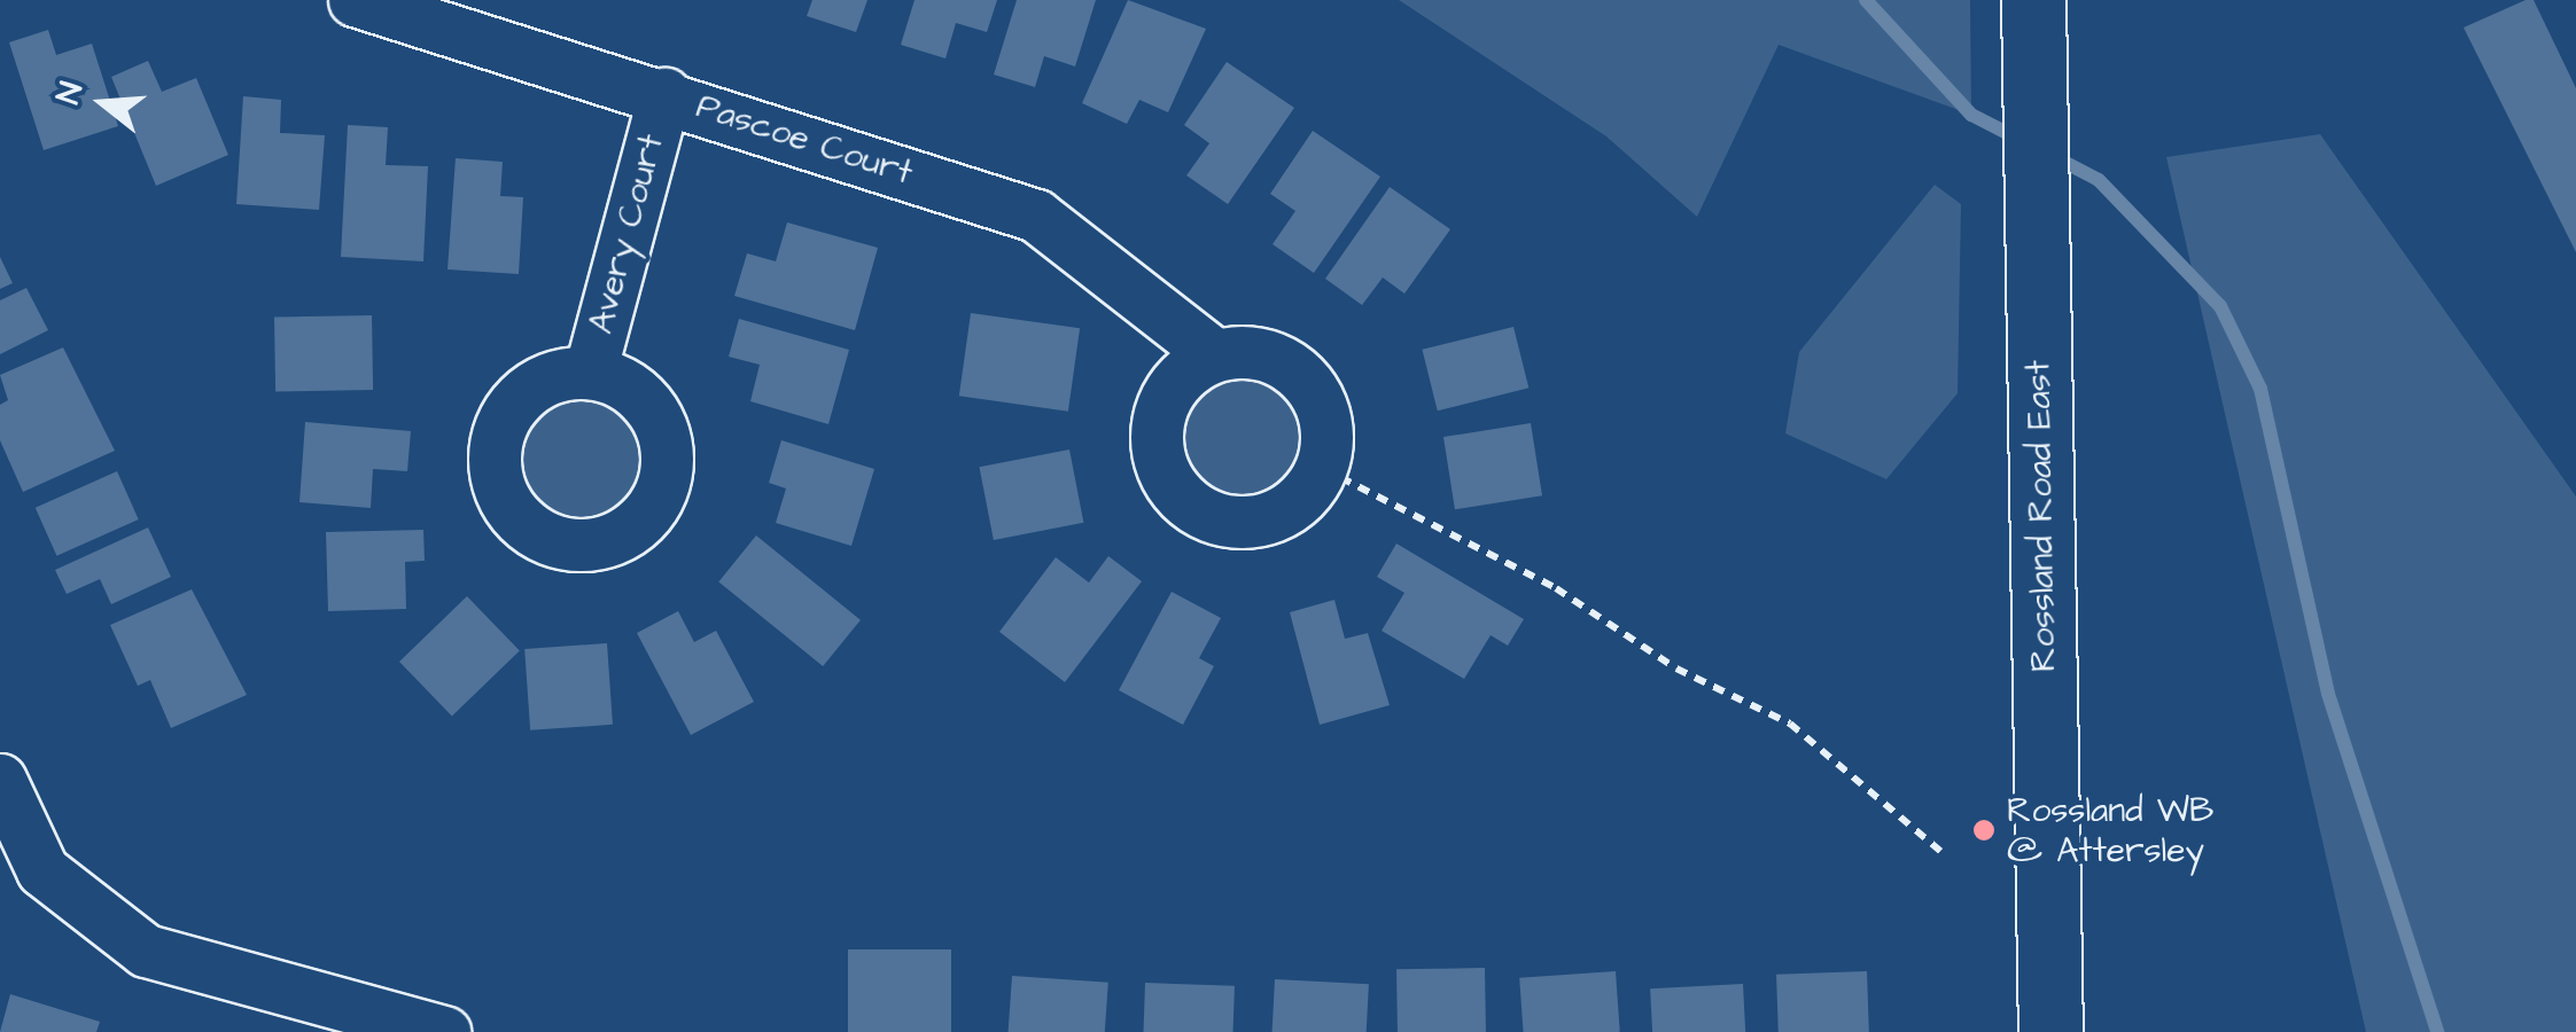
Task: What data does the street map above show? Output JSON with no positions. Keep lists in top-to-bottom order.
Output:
{
  "streets": {
    "main road": ["Rossland Road East"],
    "street": ["Pascoe Court", "Avery Court"]
  },
  "crossings": [
    ["Pascoe Court", "Avery Court"]
  ],
  "places": ["Rossland WB @ Attersley"],
  "north": "left"
}
